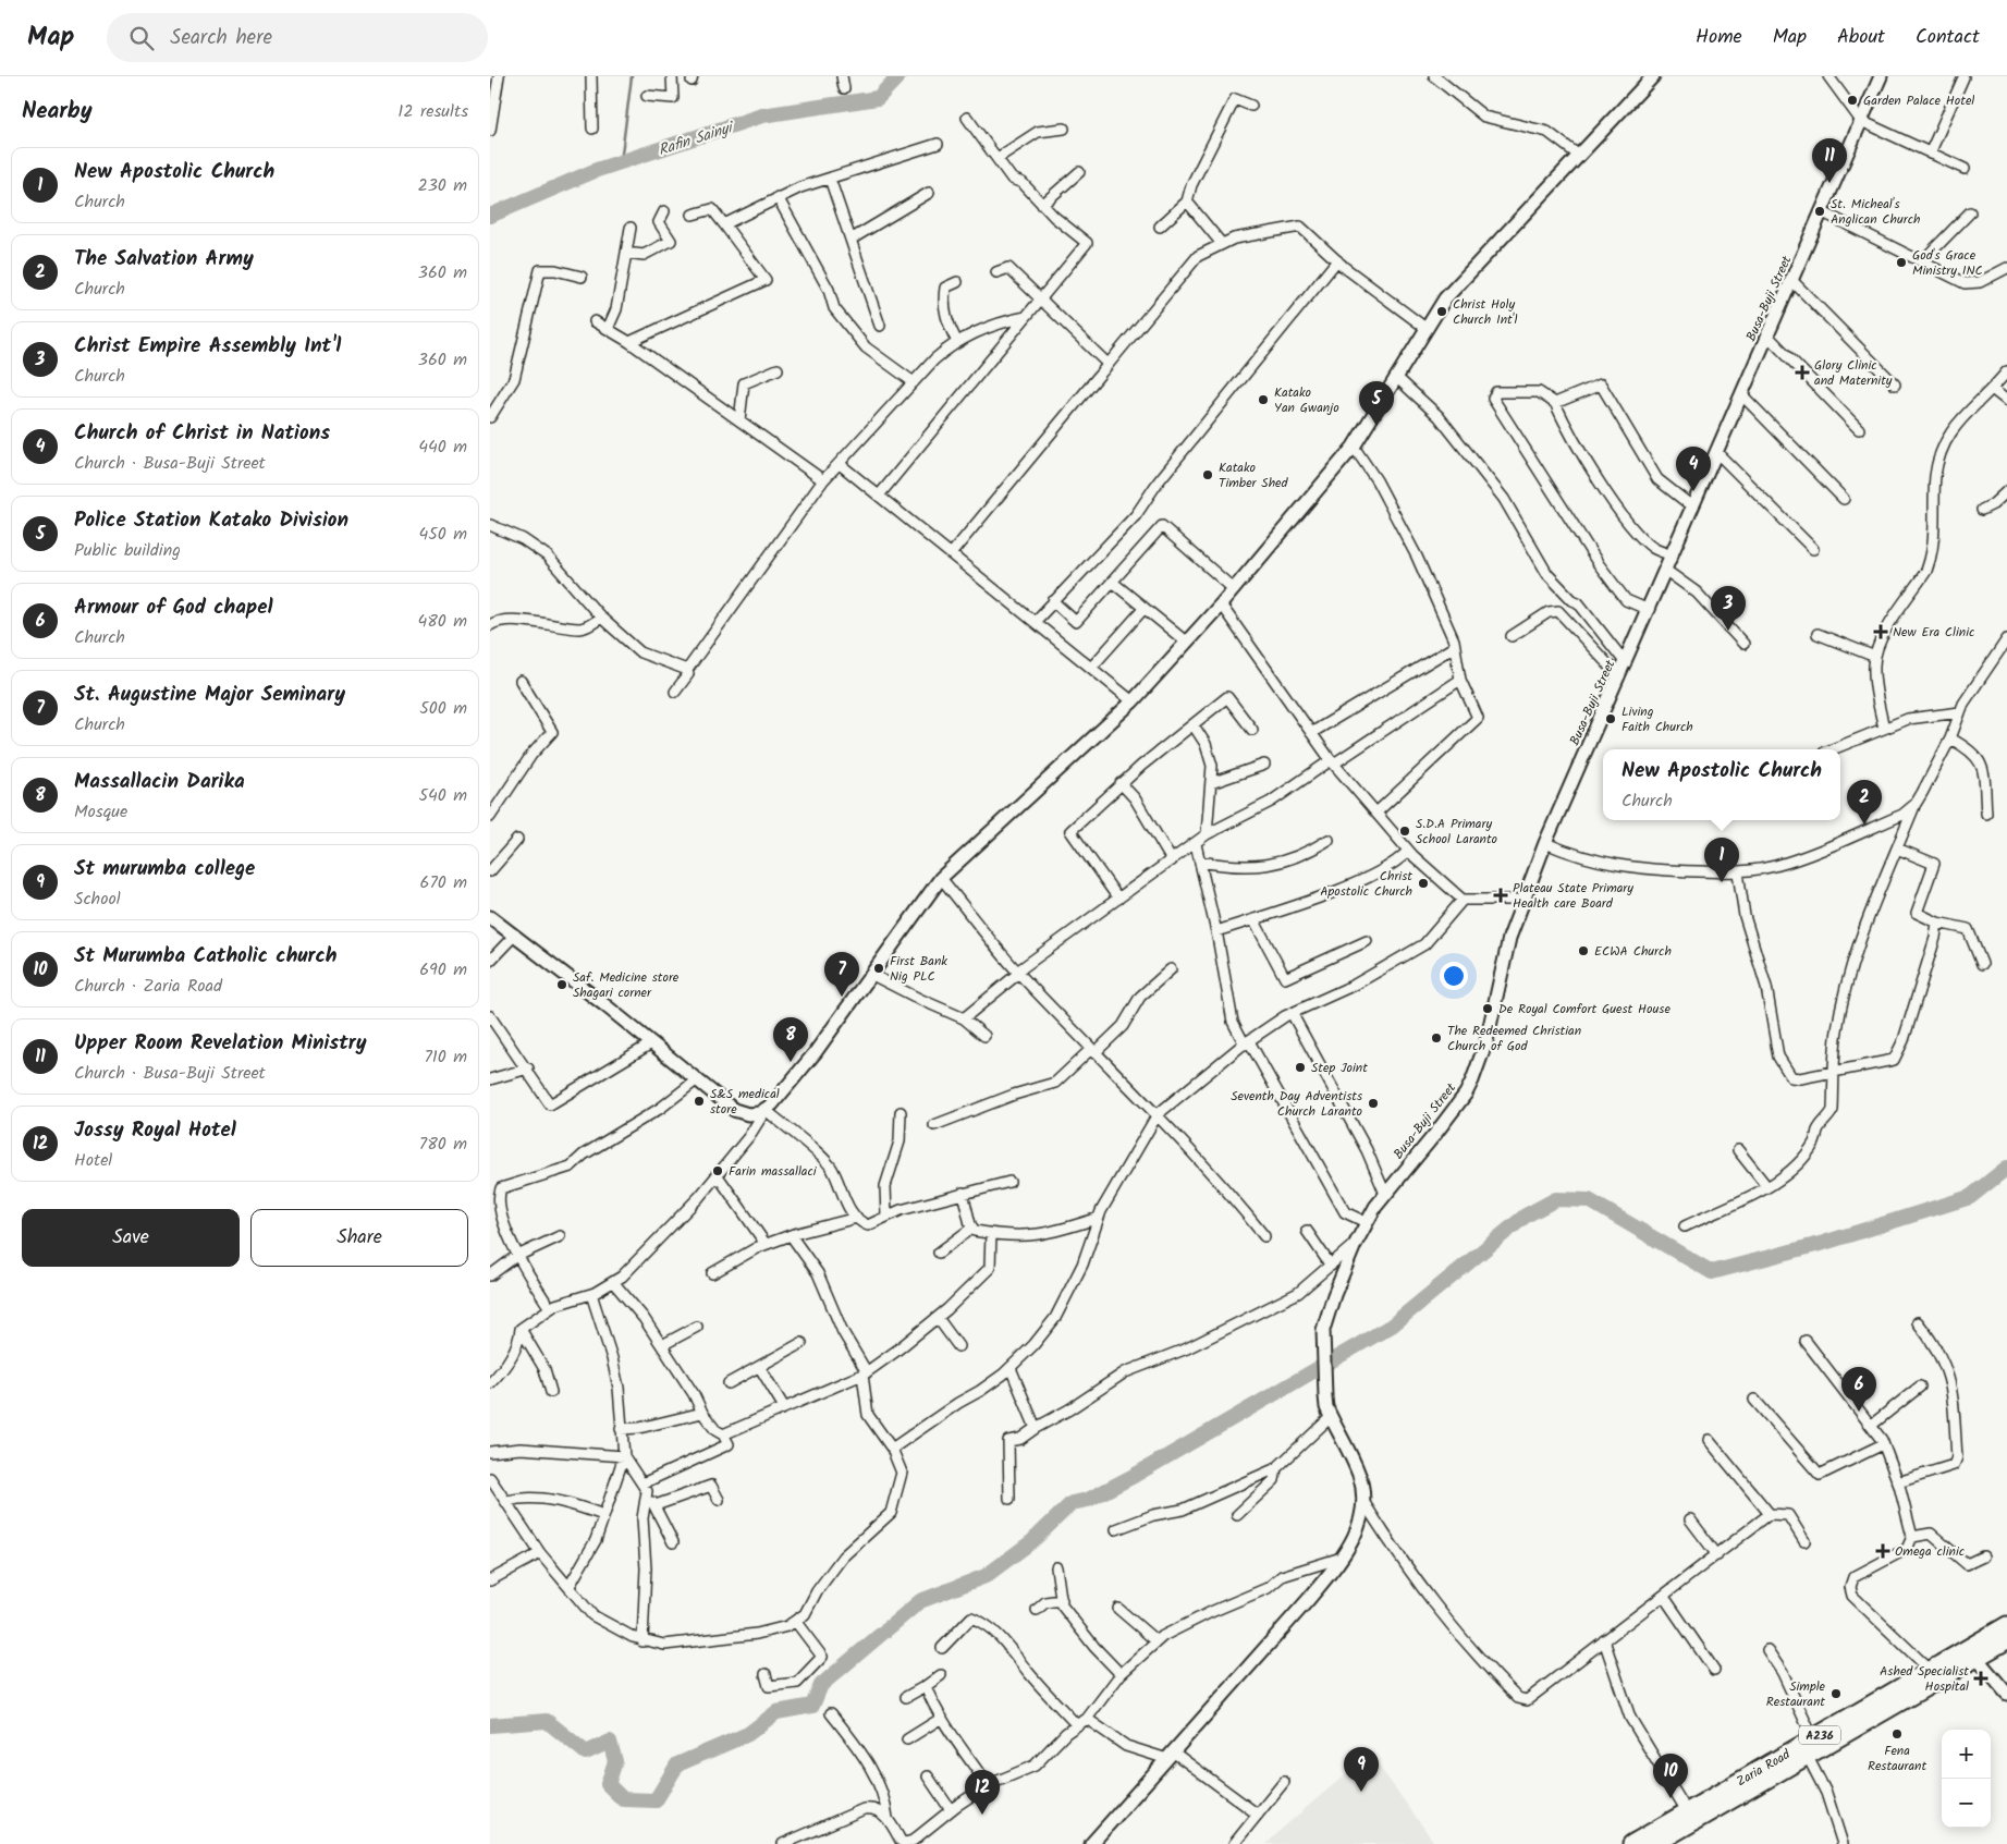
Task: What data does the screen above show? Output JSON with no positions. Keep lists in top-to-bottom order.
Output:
{
  "streets": {
    "highway": ["A236", "Zaria Road"],
    "street": ["Busa-Buji Street"]
  },
  "crossings": [
    ["A236", "Zaria Road"]
  ],
  "water": ["Rafin Sainyi"],
  "places": {
    "other": [
      "Garden Palace Hotel",
      "St. Micheal's Anglican Church",
      "God's Grace Ministry INC",
      "Christ Holy Church Int'l",
      "Katako Yan Gwanjo",
      "Katako Timber Shed",
      "Living Faith Church",
      "S.D.A Primary School Laranto",
      "Christ Apostolic Church",
      "ECWA Church",
      "First Bank Nig PLC",
      "Saf. Medicine store Shagari corner",
      "De Royal Comfort Guest House",
      "The Redeemed Christian Church of God",
      "Step Joint",
      "S&S medical store",
      "Seventh Day Adventists Church Laranto",
      "Farin massallaci",
      "Simple Restaurant",
      "Fena Restaurant"
    ],
    "health": [
      "Glory Clinic and Maternity",
      "New Era Clinic",
      "Plateau State Primary Health care Board",
      "Omega clinic",
      "Ashed Specialist Hospital"
    ]
  },
  "page": {
    "header": "Map",
    "search": "Search here",
    "nav": [
      "Home",
      "Map",
      "About",
      "Contact"
    ],
    "heading": ["Nearby", "12 results"],
    "pins": [
      "11",
      "5",
      "4",
      "3",
      "2",
      "1",
      "7",
      "8",
      "6",
      "9",
      "10",
      "12"
    ],
    "list": [
      {
        "mark": "1",
        "name": "New Apostolic Church",
        "note": "Church",
        "value": "230 m"
      },
      {
        "mark": "2",
        "name": "The Salvation Army",
        "note": "Church",
        "value": "360 m"
      },
      {
        "mark": "3",
        "name": "Christ Empire Assembly Int'l",
        "note": "Church",
        "value": "360 m"
      },
      {
        "mark": "4",
        "name": "Church of Christ in Nations",
        "note": "Church · Busa-Buji Street",
        "value": "440 m"
      },
      {
        "mark": "5",
        "name": "Police Station Katako Division",
        "note": "Public building",
        "value": "450 m"
      },
      {
        "mark": "6",
        "name": "Armour of God chapel",
        "note": "Church",
        "value": "480 m"
      },
      {
        "mark": "7",
        "name": "St. Augustine Major Seminary",
        "note": "Church",
        "value": "500 m"
      },
      {
        "mark": "8",
        "name": "Massallacin Darika",
        "note": "Mosque",
        "value": "540 m"
      },
      {
        "mark": "9",
        "name": "St murumba college",
        "note": "School",
        "value": "670 m"
      },
      {
        "mark": "10",
        "name": "St Murumba Catholic church",
        "note": "Church · Zaria Road",
        "value": "690 m"
      },
      {
        "mark": "11",
        "name": "Upper Room Revelation Ministry",
        "note": "Church · Busa-Buji Street",
        "value": "710 m"
      },
      {
        "mark": "12",
        "name": "Jossy Royal Hotel",
        "note": "Hotel",
        "value": "780 m"
      }
    ],
    "popup": ["New Apostolic Church", "Church"],
    "buttons": ["Save", "Share"],
    "map_buttons": ["+", "−"]
  }
}
